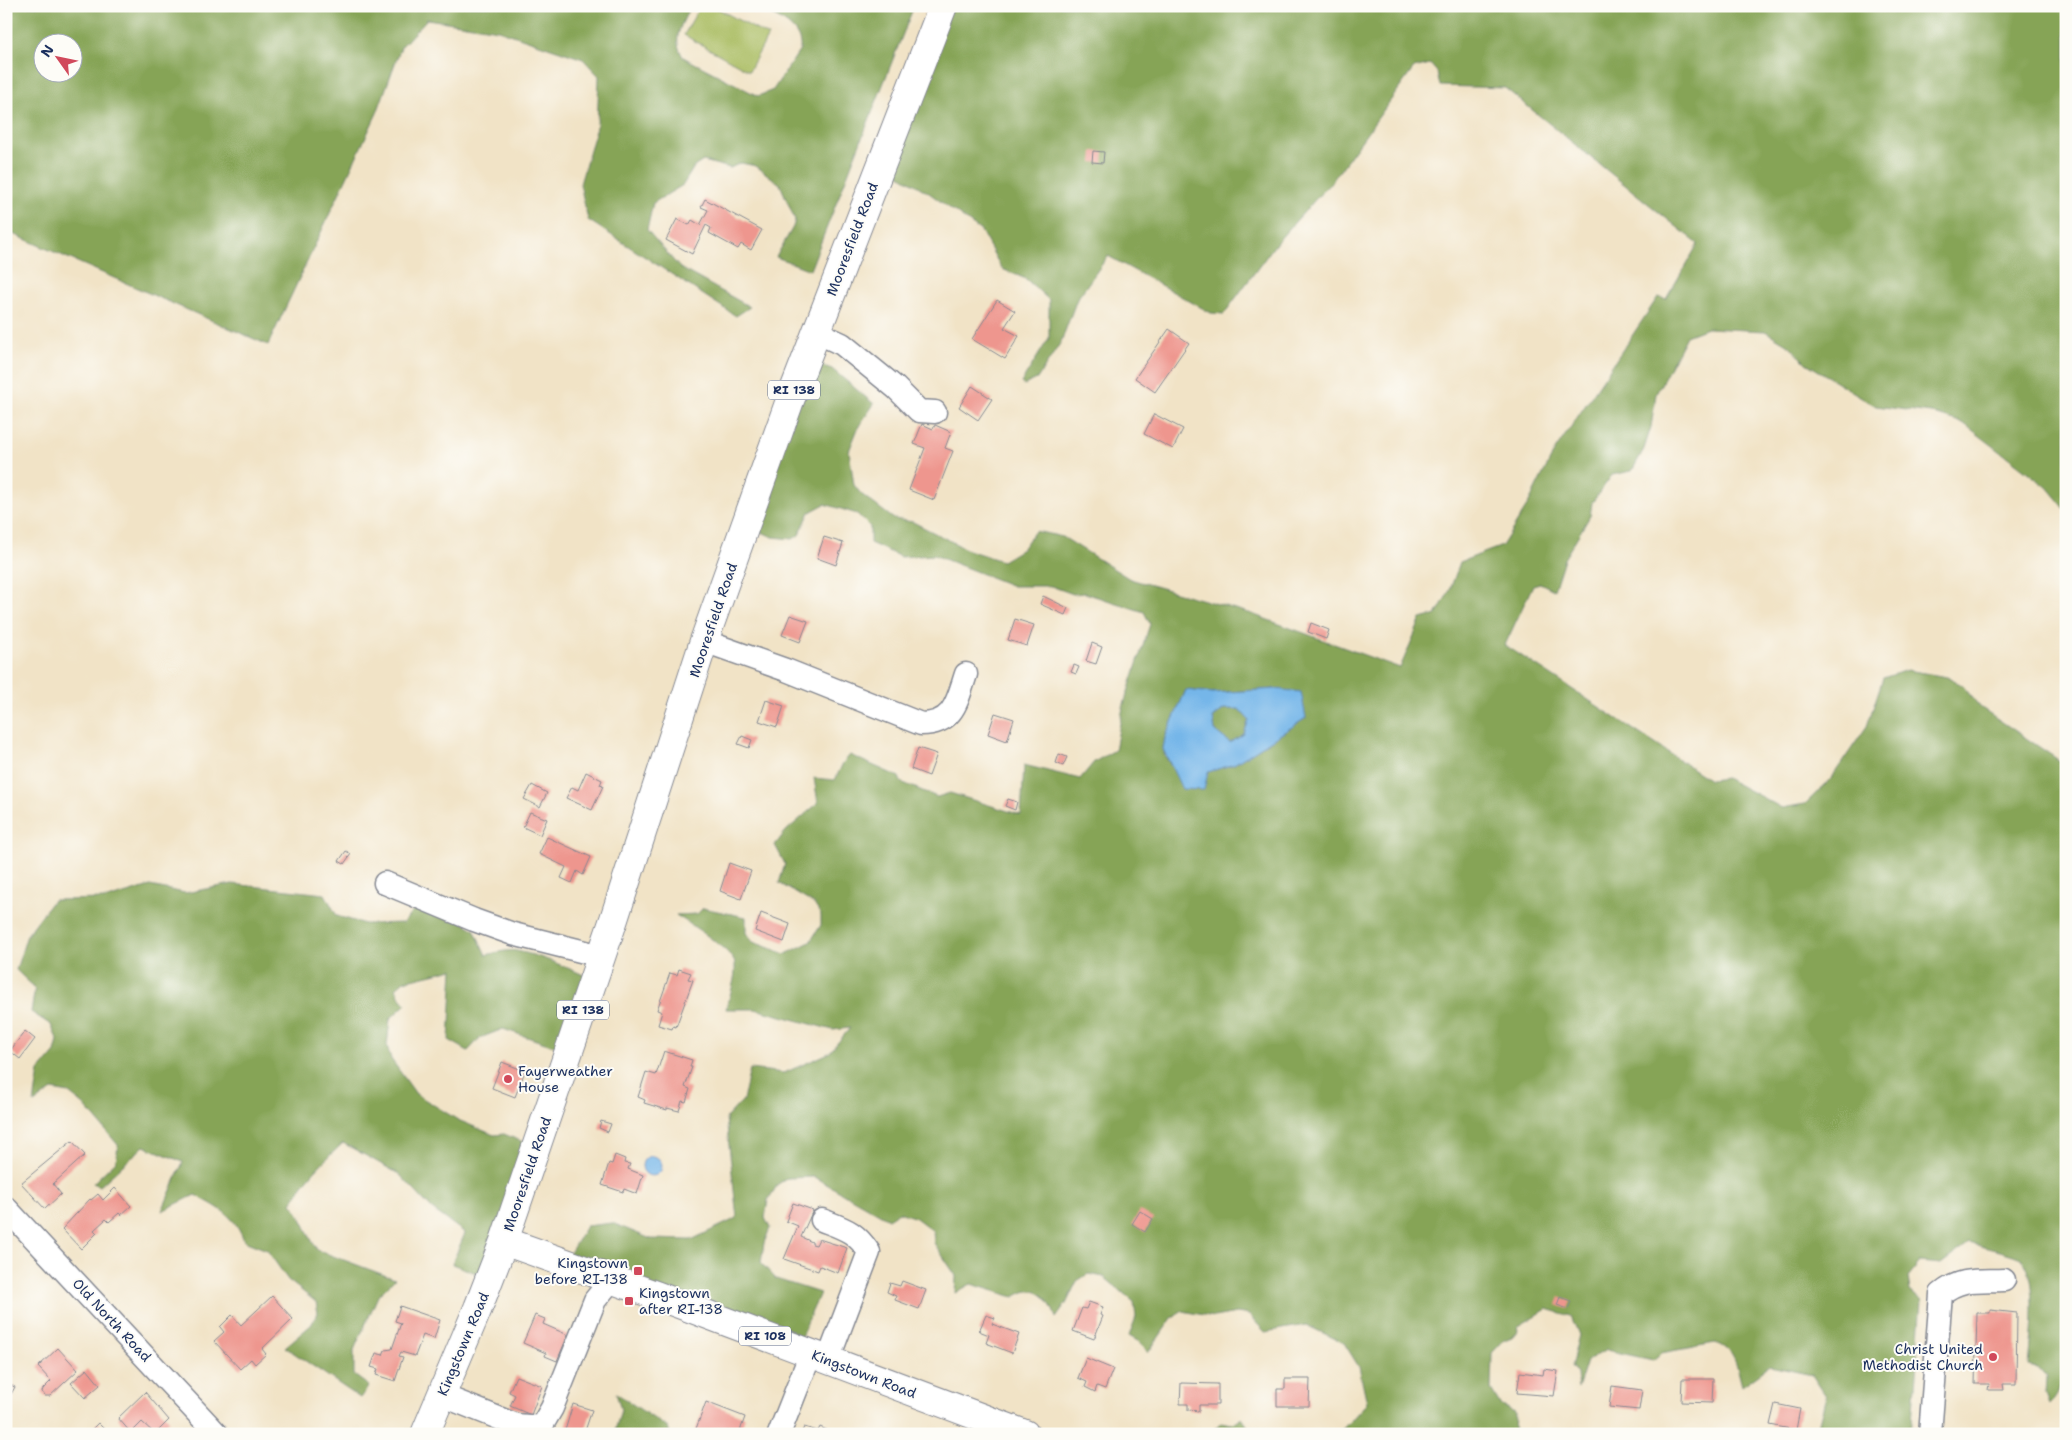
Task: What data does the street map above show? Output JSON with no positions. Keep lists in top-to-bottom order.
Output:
{
  "streets": {
    "main road": [
      "Mooresfield Road",
      "RI 138",
      "RI 108",
      "Kingstown Road"
    ],
    "street": ["Old North Road"]
  },
  "crossings": [
    ["Mooresfield Road", "Kingstown Road"]
  ],
  "places": {
    "other": ["Fayerweather House", "Christ United Methodist Church"],
    "transit": ["Kingstown before RI-138", "Kingstown after RI-138"]
  },
  "north": "top left"
}
